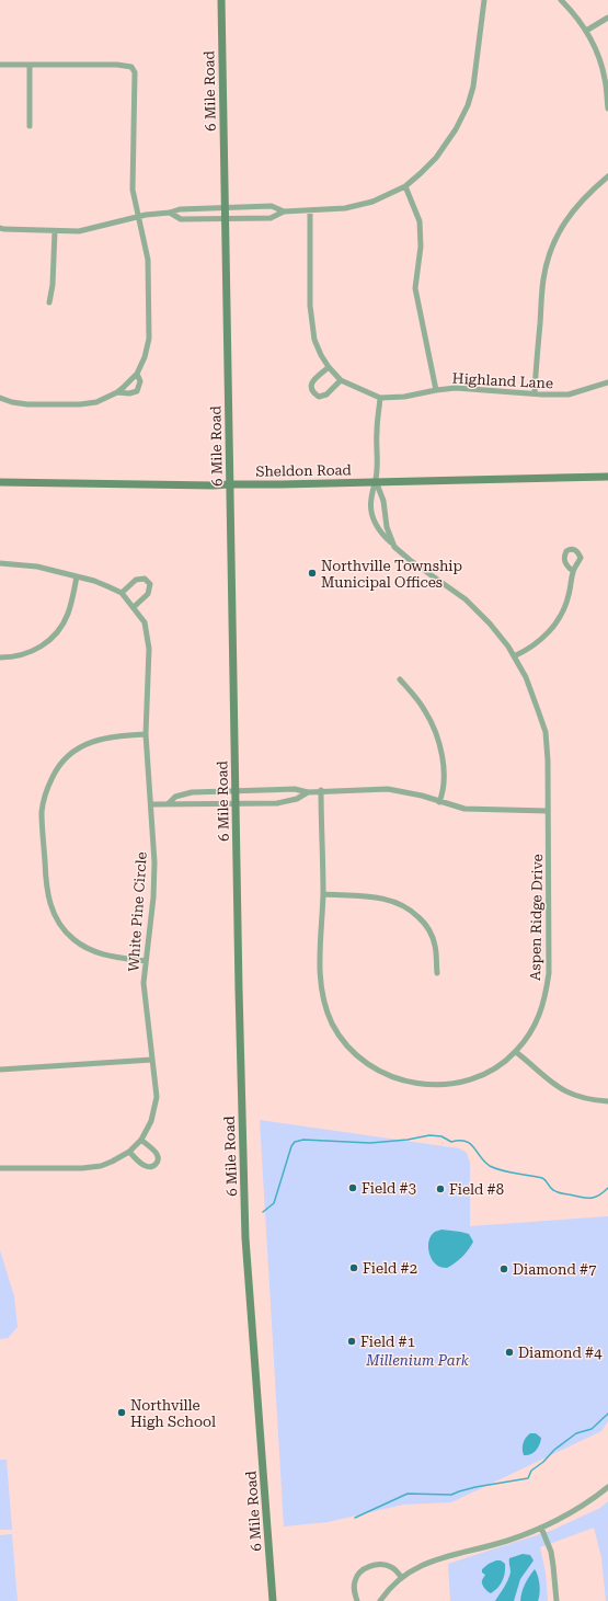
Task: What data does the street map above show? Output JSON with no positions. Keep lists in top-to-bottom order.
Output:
{
  "streets": {
    "street": [
      "6 Mile Road",
      "Highland Lane",
      "Sheldon Road",
      "White Pine Circle",
      "Aspen Ridge Drive"
    ]
  },
  "crossings": [
    ["6 Mile Road", "Sheldon Road"],
    ["Sheldon Road", "Aspen Ridge Drive"]
  ],
  "parks": ["Millenium Park"],
  "places": [
    "Northville Township Municipal Offices",
    "Field #3",
    "Field #8",
    "Field #2",
    "Diamond #7",
    "Field #1",
    "Diamond #4",
    "Northville High School"
  ]
}
